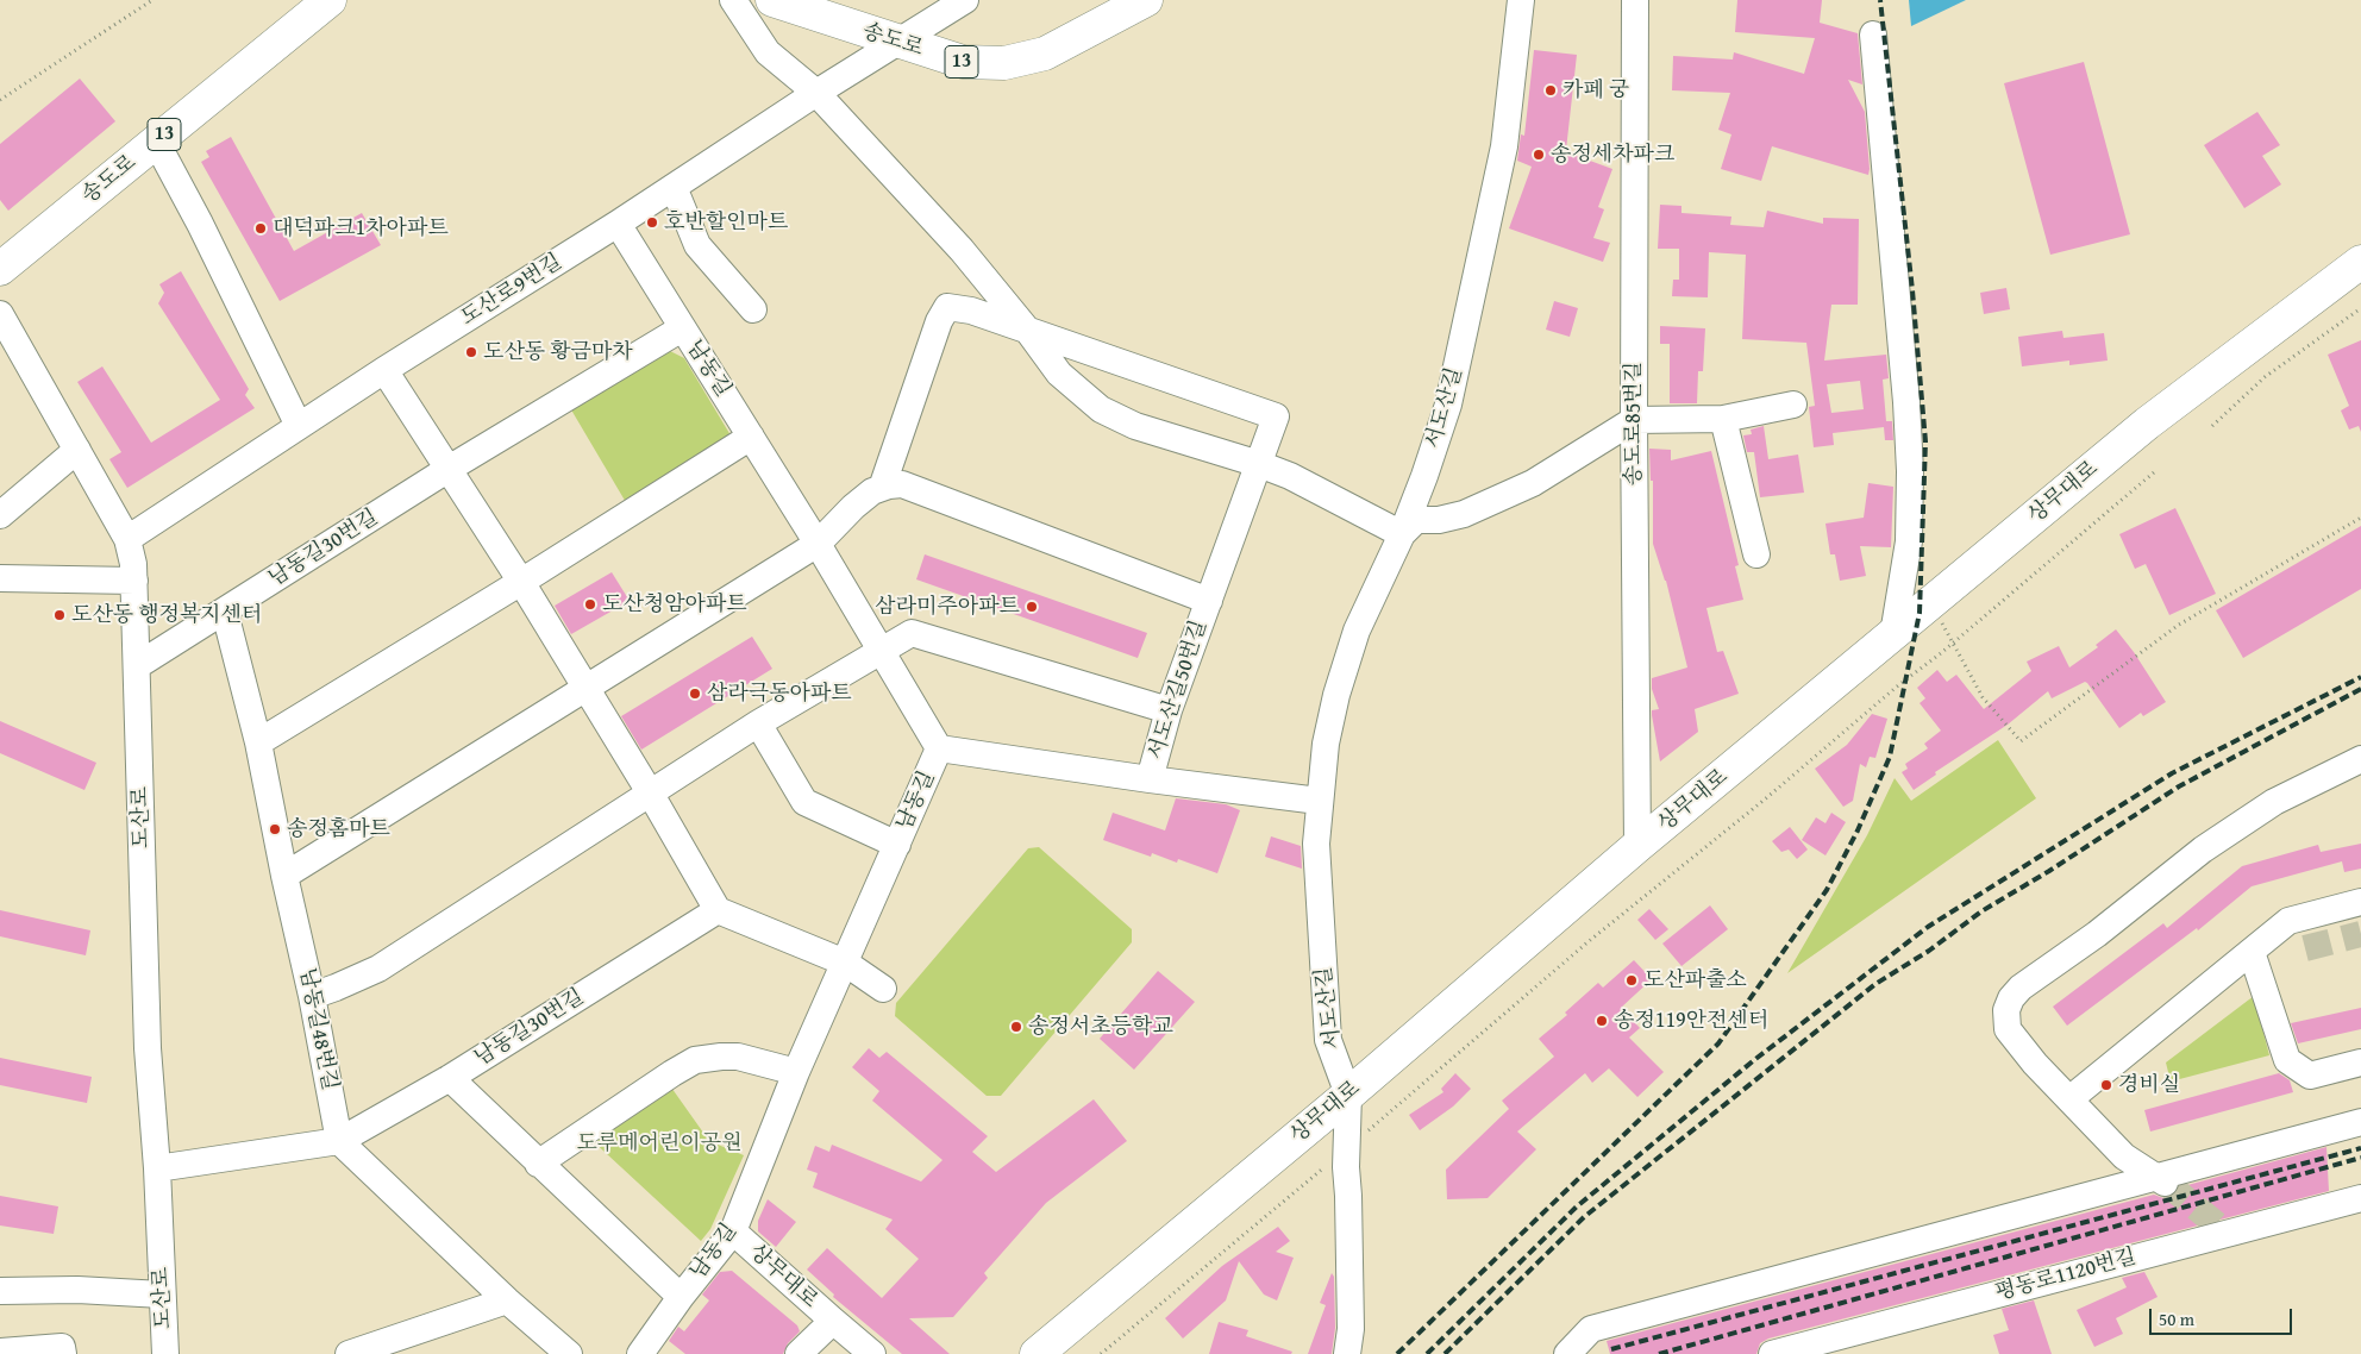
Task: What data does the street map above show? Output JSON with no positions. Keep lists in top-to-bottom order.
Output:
{
  "streets": {
    "main road": ["송도로", "13", "상무대로"],
    "street": [
      "도산로9번길",
      "남동길",
      "서도산길",
      "송도로85번길",
      "남동길30번길",
      "서도산길50번길",
      "도산로",
      "남동길48번길",
      "평동로1120번길"
    ]
  },
  "crossings": [
    ["송도로", "도산로9번길"],
    ["도산로9번길", "남동길"],
    ["도산로9번길", "도산로"],
    ["남동길", "상무대로"],
    ["남동길", "남동길30번길"],
    ["서도산길", "상무대로"],
    ["송도로85번길", "상무대로"],
    ["남동길30번길", "도산로"],
    ["남동길30번길", "남동길48번길"]
  ],
  "parks": ["도루메어린이공원"],
  "places": [
    "카페 궁",
    "송정세차파크",
    "호반할인마트",
    "대덕파크1차아파트",
    "도산동 황금마차",
    "도산청암아파트",
    "삼라미주아파트",
    "도산동 행정복지센터",
    "삼라극동아파트",
    "송정홈마트",
    "도산파출소",
    "송정119안전센터",
    "송정서초등학교",
    "경비실"
  ],
  "scale_bar": "50 m"
}
